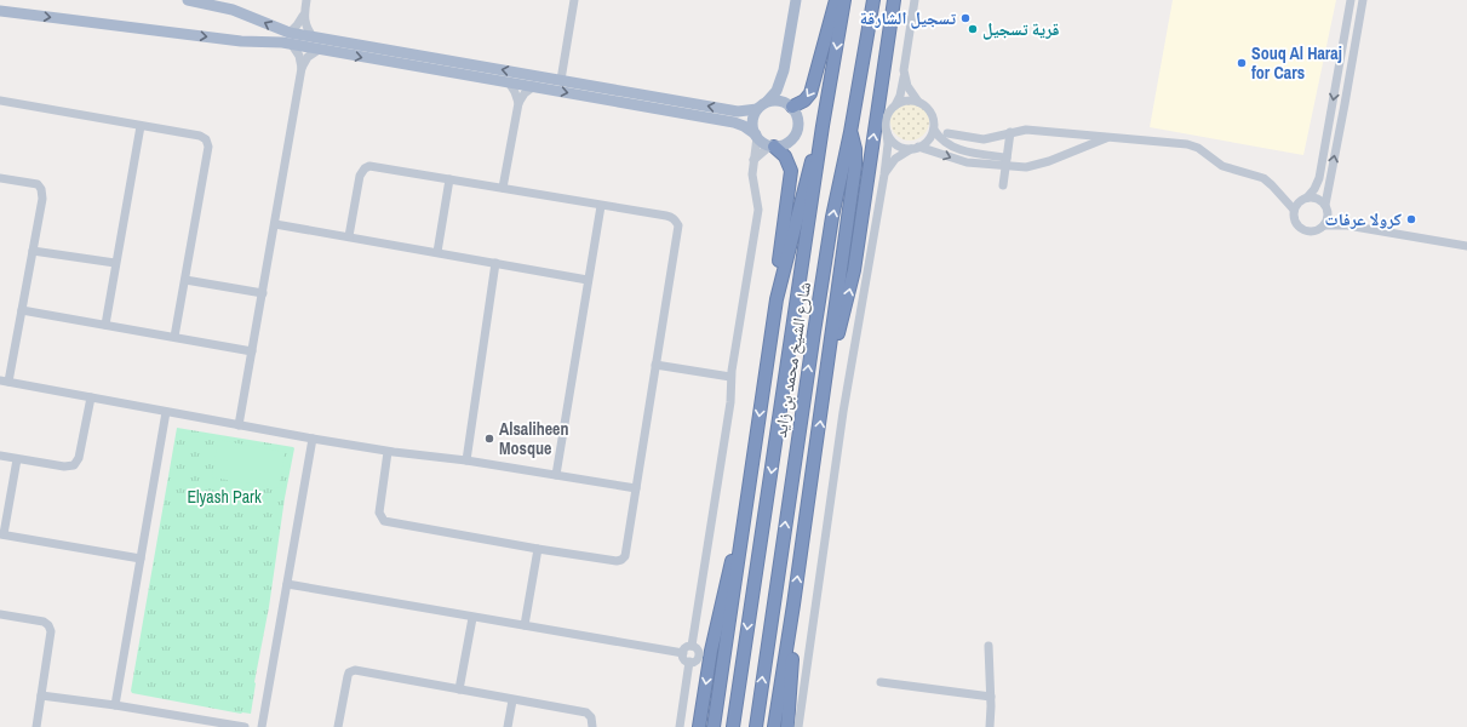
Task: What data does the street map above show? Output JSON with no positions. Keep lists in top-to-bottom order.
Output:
{
  "streets": {
    "highway": ["شارع الشيخ محمد بن زايد"]
  },
  "parks": ["Elyash Park"],
  "places": [
    "تسجيل الشارقة",
    "قرية تسجيل",
    "Souq Al Haraj for Cars",
    "كرولا عرفات",
    "Alsaliheen Mosque"
  ]
}
